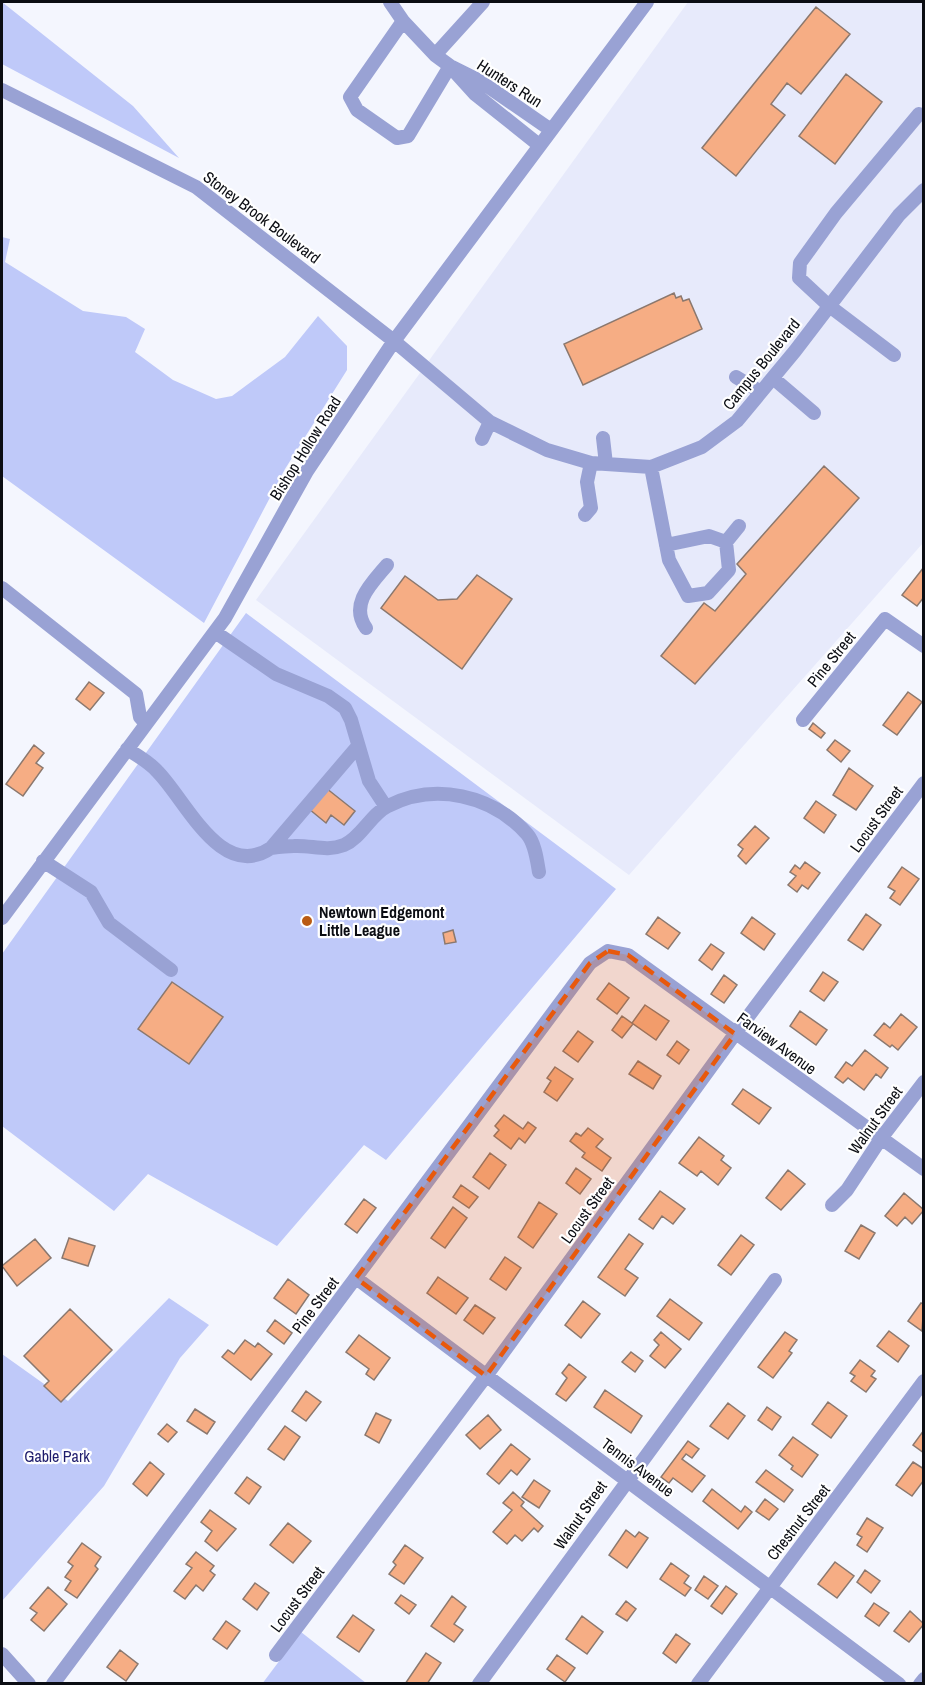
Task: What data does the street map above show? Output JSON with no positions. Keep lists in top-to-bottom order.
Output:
{
  "streets": {
    "street": [
      "Hunters Run",
      "Stoney Brook Boulevard",
      "Campus Boulevard",
      "Bishop Hollow Road",
      "Pine Street",
      "Locust Street",
      "Farview Avenue",
      "Walnut Street",
      "Tennis Avenue",
      "Chestnut Street"
    ]
  },
  "crossings": [
    ["Hunters Run", "Bishop Hollow Road"],
    ["Stoney Brook Boulevard", "Campus Boulevard"],
    ["Stoney Brook Boulevard", "Bishop Hollow Road"],
    ["Campus Boulevard", "Bishop Hollow Road"],
    ["Pine Street", "Farview Avenue"],
    ["Pine Street", "Tennis Avenue"],
    ["Locust Street", "Farview Avenue"],
    ["Locust Street", "Tennis Avenue"],
    ["Farview Avenue", "Walnut Street"],
    ["Walnut Street", "Tennis Avenue"],
    ["Tennis Avenue", "Chestnut Street"]
  ],
  "parks": ["Gable Park"],
  "places": ["Newtown Edgemont Little League"]
}
